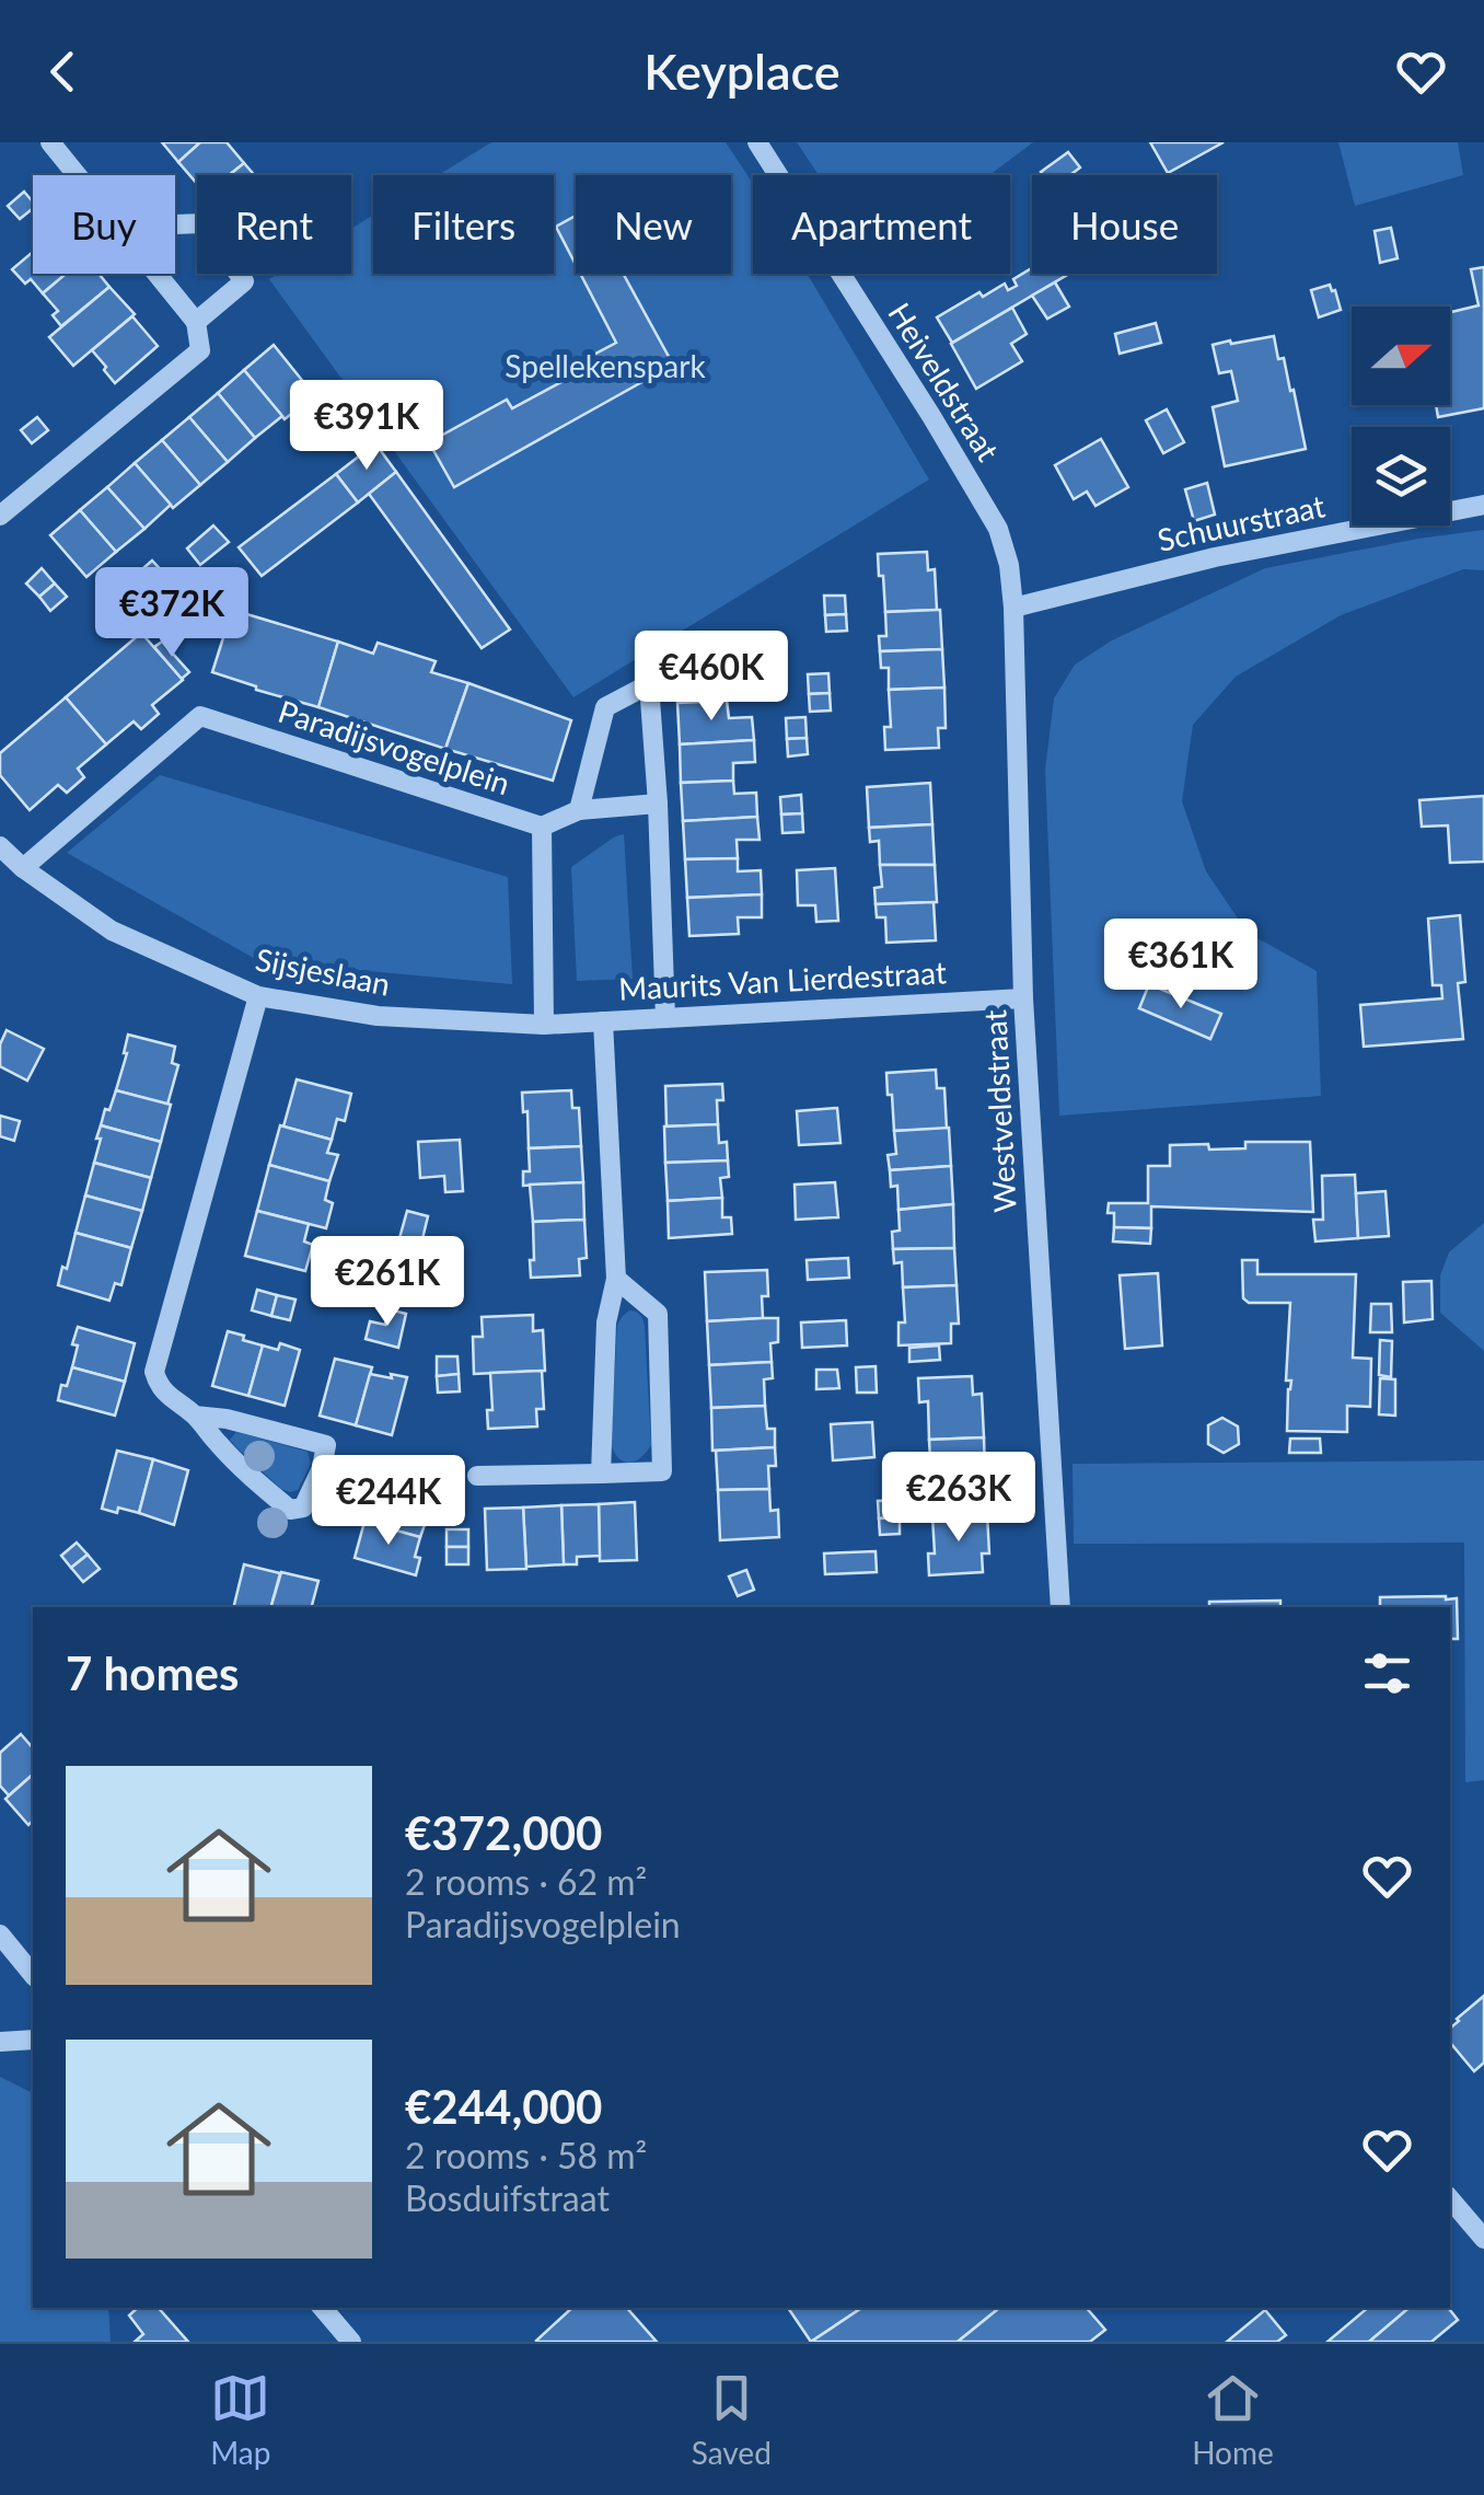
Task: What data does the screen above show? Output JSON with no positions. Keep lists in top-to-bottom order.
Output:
{
  "streets": {
    "street": [
      "Heiveldstraat",
      "Schuurstraat",
      "Paradijsvogelplein",
      "Sijsjeslaan",
      "Maurits Van Lierdestraat",
      "Westveldstraat"
    ]
  },
  "crossings": [
    ["Heiveldstraat", "Schuurstraat"],
    ["Heiveldstraat", "Westveldstraat"],
    ["Schuurstraat", "Westveldstraat"],
    ["Paradijsvogelplein", "Sijsjeslaan"],
    ["Sijsjeslaan", "Maurits Van Lierdestraat"],
    ["Maurits Van Lierdestraat", "Westveldstraat"]
  ],
  "parks": ["Spellekenspark"],
  "north": "right",
  "page": {
    "header": "Keyplace",
    "chip": [
      "Buy",
      "Rent",
      "Filters",
      "New",
      "Apartment",
      "House"
    ],
    "price": [
      "€391K",
      "€372K",
      "€460K",
      "€361K",
      "€261K",
      "€263K",
      "€244K"
    ],
    "heading": "7 homes",
    "list": [
      {
        "name": "€372,000",
        "note": "2 rooms · 62 m² · Paradijsvogelplein"
      },
      {
        "name": "€244,000",
        "note": "2 rooms · 58 m² · Bosduifstraat"
      }
    ],
    "tabs": ["Map", "Saved", "Home"]
  }
}
